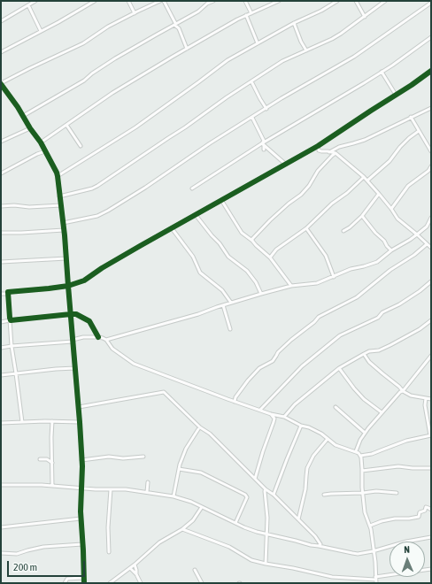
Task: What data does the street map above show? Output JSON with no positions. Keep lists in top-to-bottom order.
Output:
{
  "scale_bar": "200 m",
  "north": "top"
}
